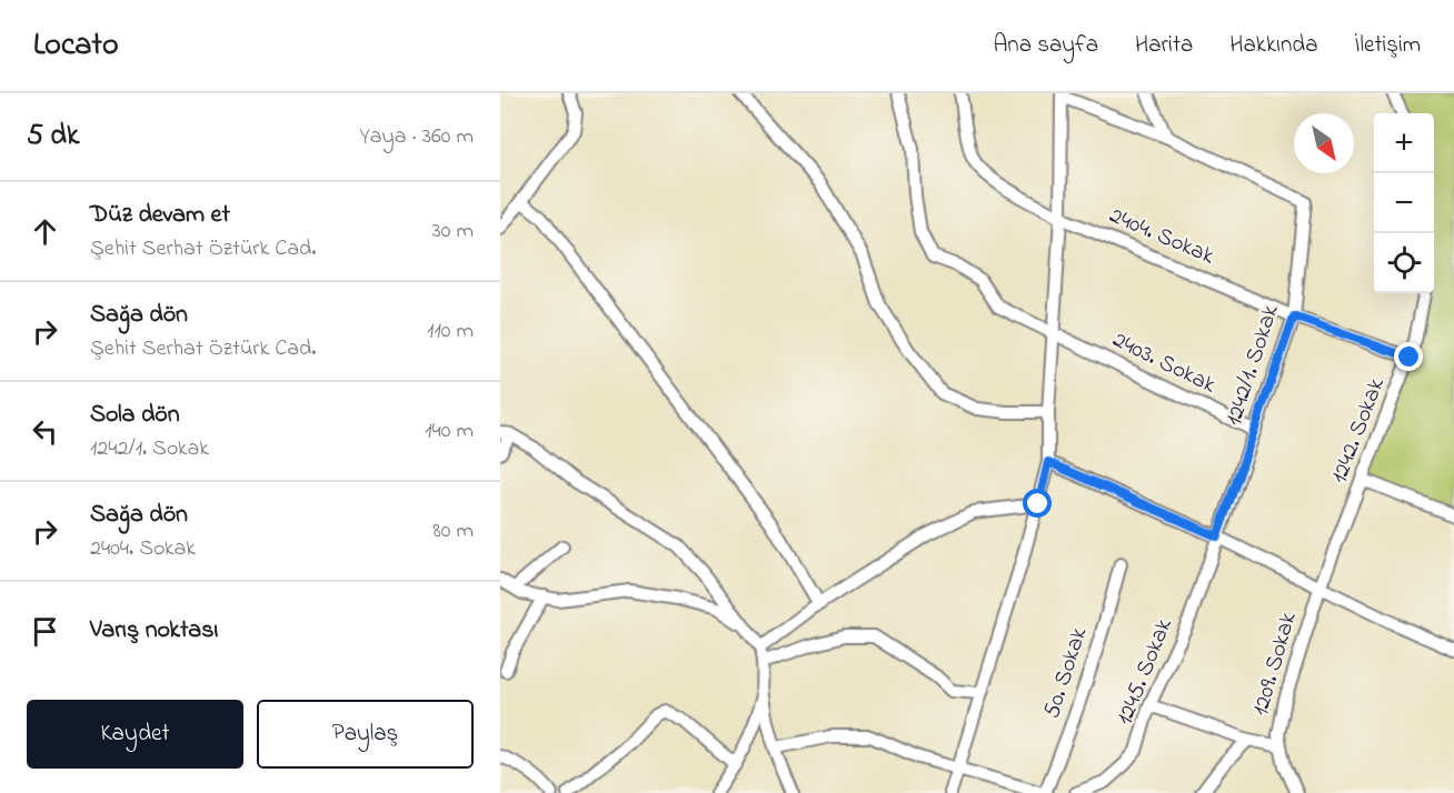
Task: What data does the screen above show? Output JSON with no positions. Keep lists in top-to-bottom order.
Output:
{
  "streets": {
    "street": [
      "2404. Sokak",
      "2403. Sokak",
      "1242/1. Sokak",
      "1242. Sokak",
      "1209. Sokak",
      "1245. Sokak",
      "50. Sokak"
    ]
  },
  "crossings": [
    ["2404. Sokak", "1242/1. Sokak"],
    ["2404. Sokak", "1242. Sokak"],
    ["2403. Sokak", "1242/1. Sokak"],
    ["1242/1. Sokak", "1245. Sokak"],
    ["1242. Sokak", "1209. Sokak"]
  ],
  "north": "bottom right",
  "page": {
    "header": "Locato",
    "nav": [
      "Ana sayfa",
      "Harita",
      "Hakkında",
      "İletişim"
    ],
    "heading": ["5 dk", "Yaya · 360 m"],
    "map_buttons": ["+", "−"],
    "list": [
      ["Düz devam et", "Şehit Serhat Öztürk Cad.", "30 m"],
      ["Sağa dön", "Şehit Serhat Öztürk Cad.", "110 m"],
      ["Sola dön", "1242/1. Sokak", "140 m"],
      ["Sağa dön", "2404. Sokak", "80 m"],
      "Varış noktası"
    ],
    "buttons": ["Kaydet", "Paylaş"]
  }
}
